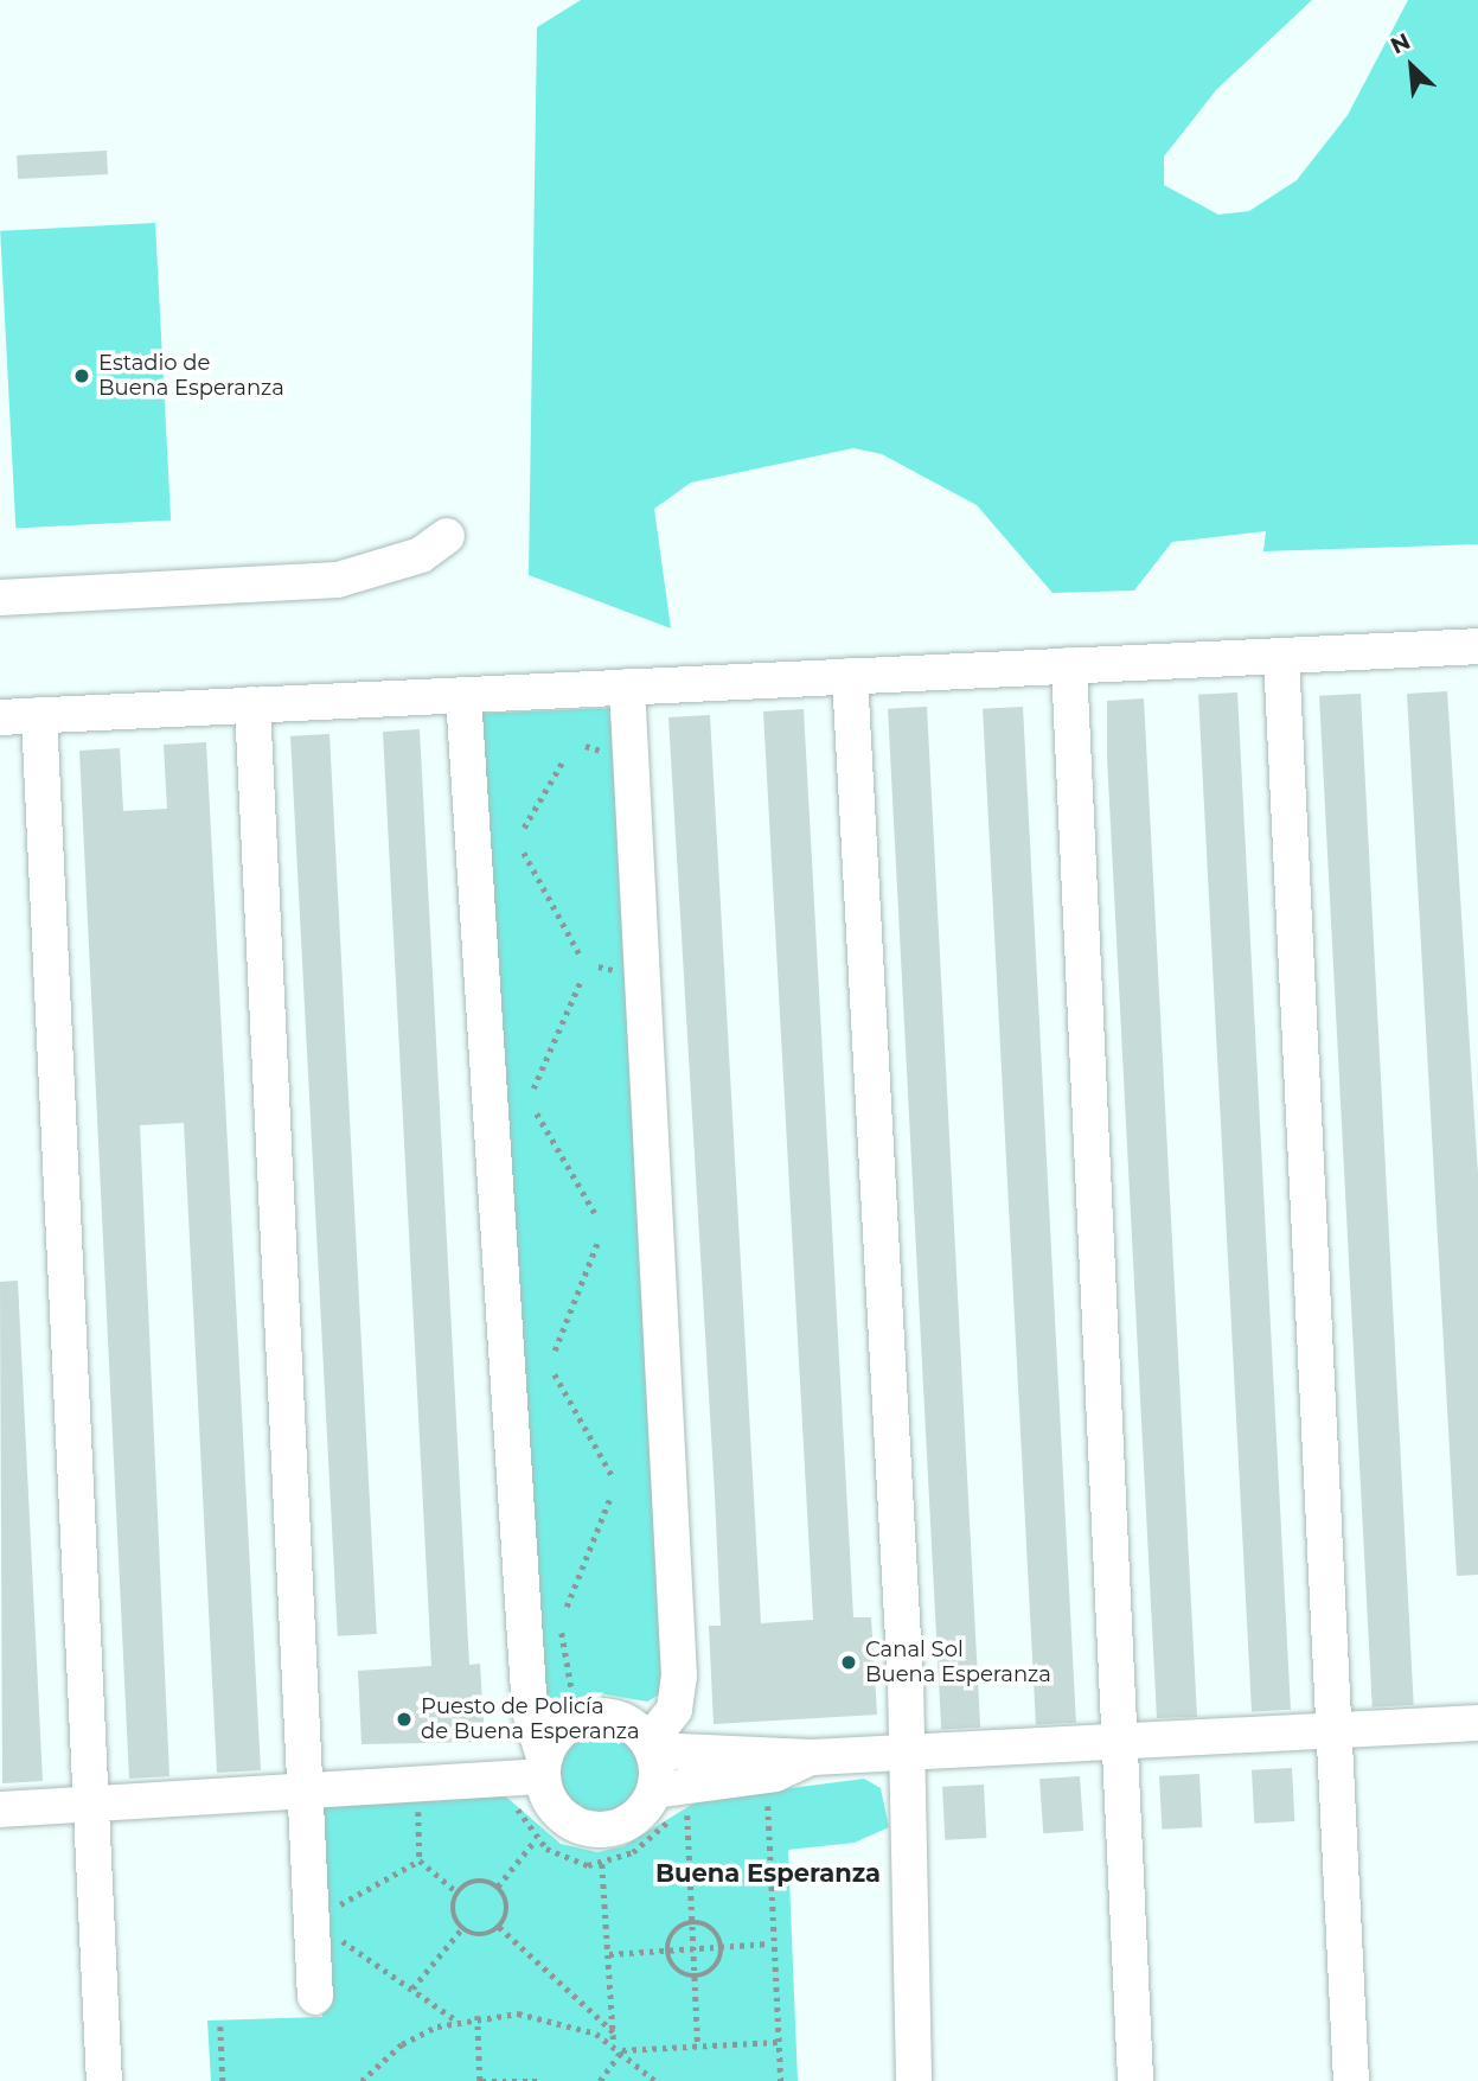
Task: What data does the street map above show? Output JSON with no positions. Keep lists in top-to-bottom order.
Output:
{
  "districts": ["Buena Esperanza"],
  "places": ["Estadio de Buena Esperanza", "Canal Sol Buena Esperanza", "Puesto de Policía de Buena Esperanza"],
  "north": "top left"
}
